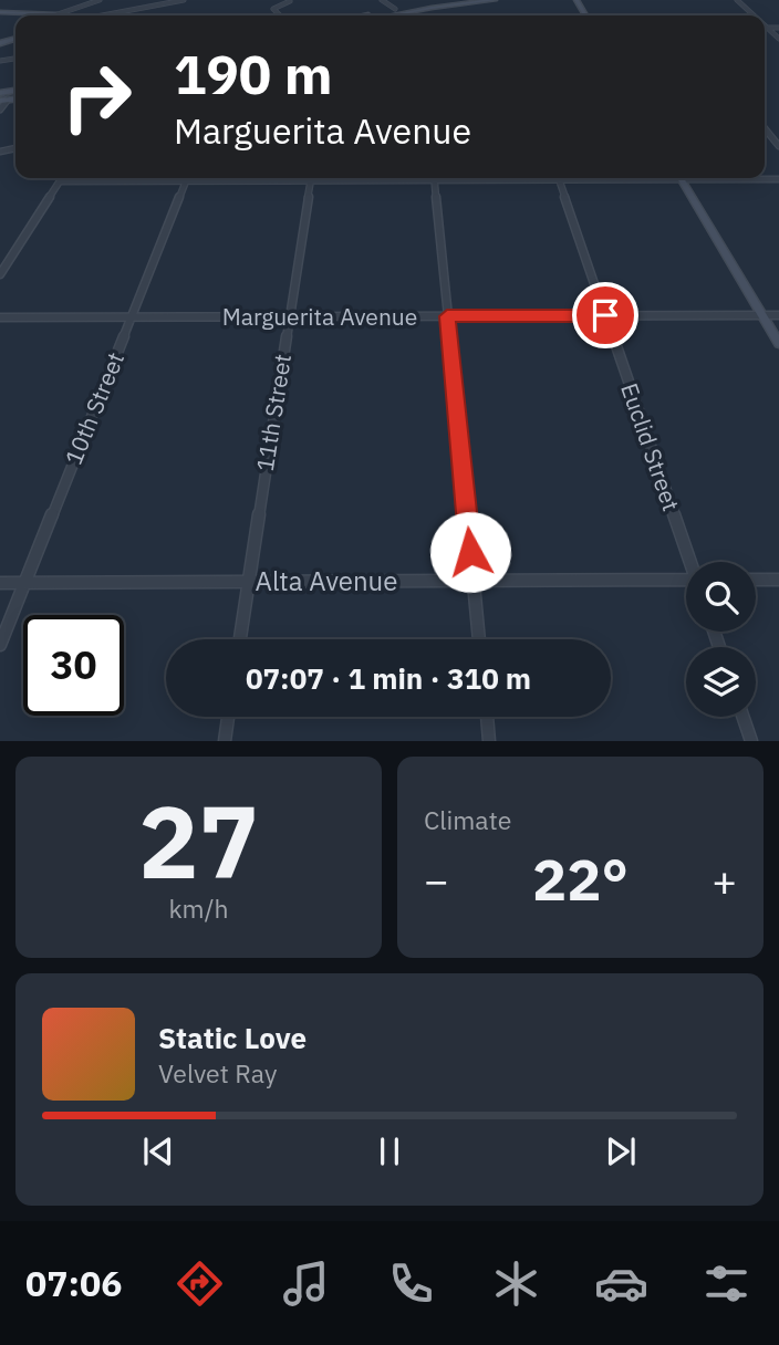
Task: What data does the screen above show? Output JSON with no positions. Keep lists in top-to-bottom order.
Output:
{
  "streets": {
    "street": [
      "Marguerita Avenue",
      "10th Street",
      "11th Street",
      "Euclid Street",
      "Alta Avenue"
    ]
  },
  "crossings": [
    ["Marguerita Avenue", "10th Street"],
    ["Marguerita Avenue", "11th Street"],
    ["Marguerita Avenue", "Euclid Street"],
    ["10th Street", "Alta Avenue"],
    ["11th Street", "Alta Avenue"]
  ],
  "page": {
    "turn": ["190 m", "Marguerita Avenue"],
    "limit": "30",
    "trip": "07:07 · 1 min · 310 m",
    "tile": [
      ["27", "km/h"],
      "Climate"
    ],
    "heat": ["−", "22°", "+"],
    "song": ["Static Love", "Velvet Ray"],
    "tabs": "07:06"
  }
}
